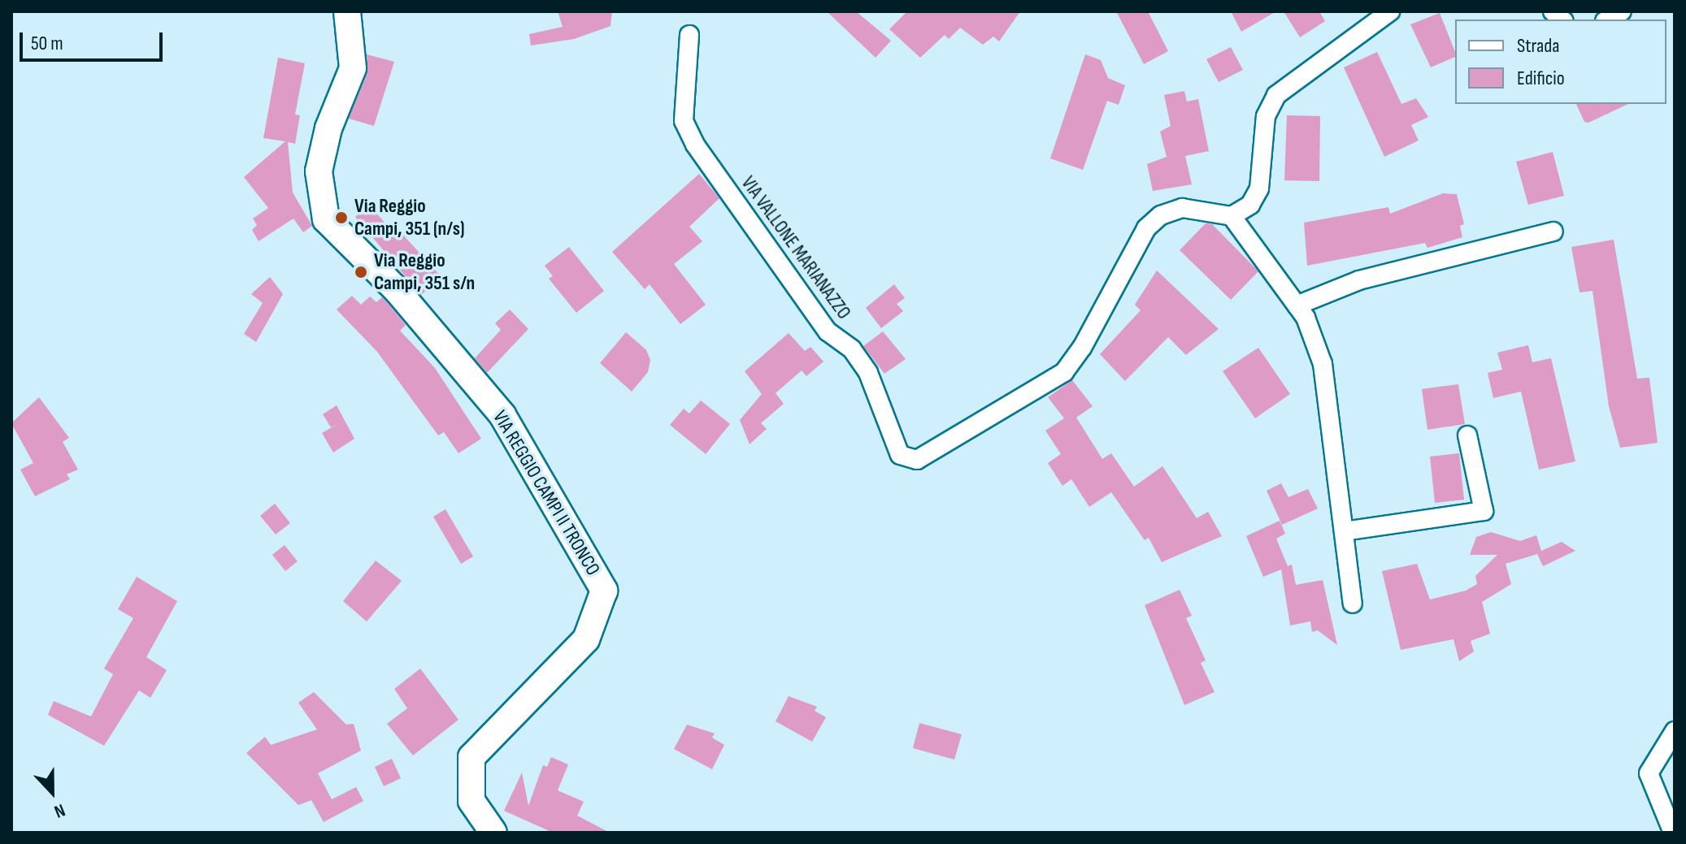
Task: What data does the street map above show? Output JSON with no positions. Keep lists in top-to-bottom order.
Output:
{
  "streets": {
    "main road": ["VIA REGGIO CAMPI II TRONCO"],
    "street": ["VIA VALLONE MARIANAZZO"]
  },
  "places": ["Via Reggio Campi, 351 (n/s)", "Via Reggio Campi, 351 s/n"],
  "legend": ["Strada", "Edificio"],
  "scale_bar": "50 m",
  "north": "bottom"
}
